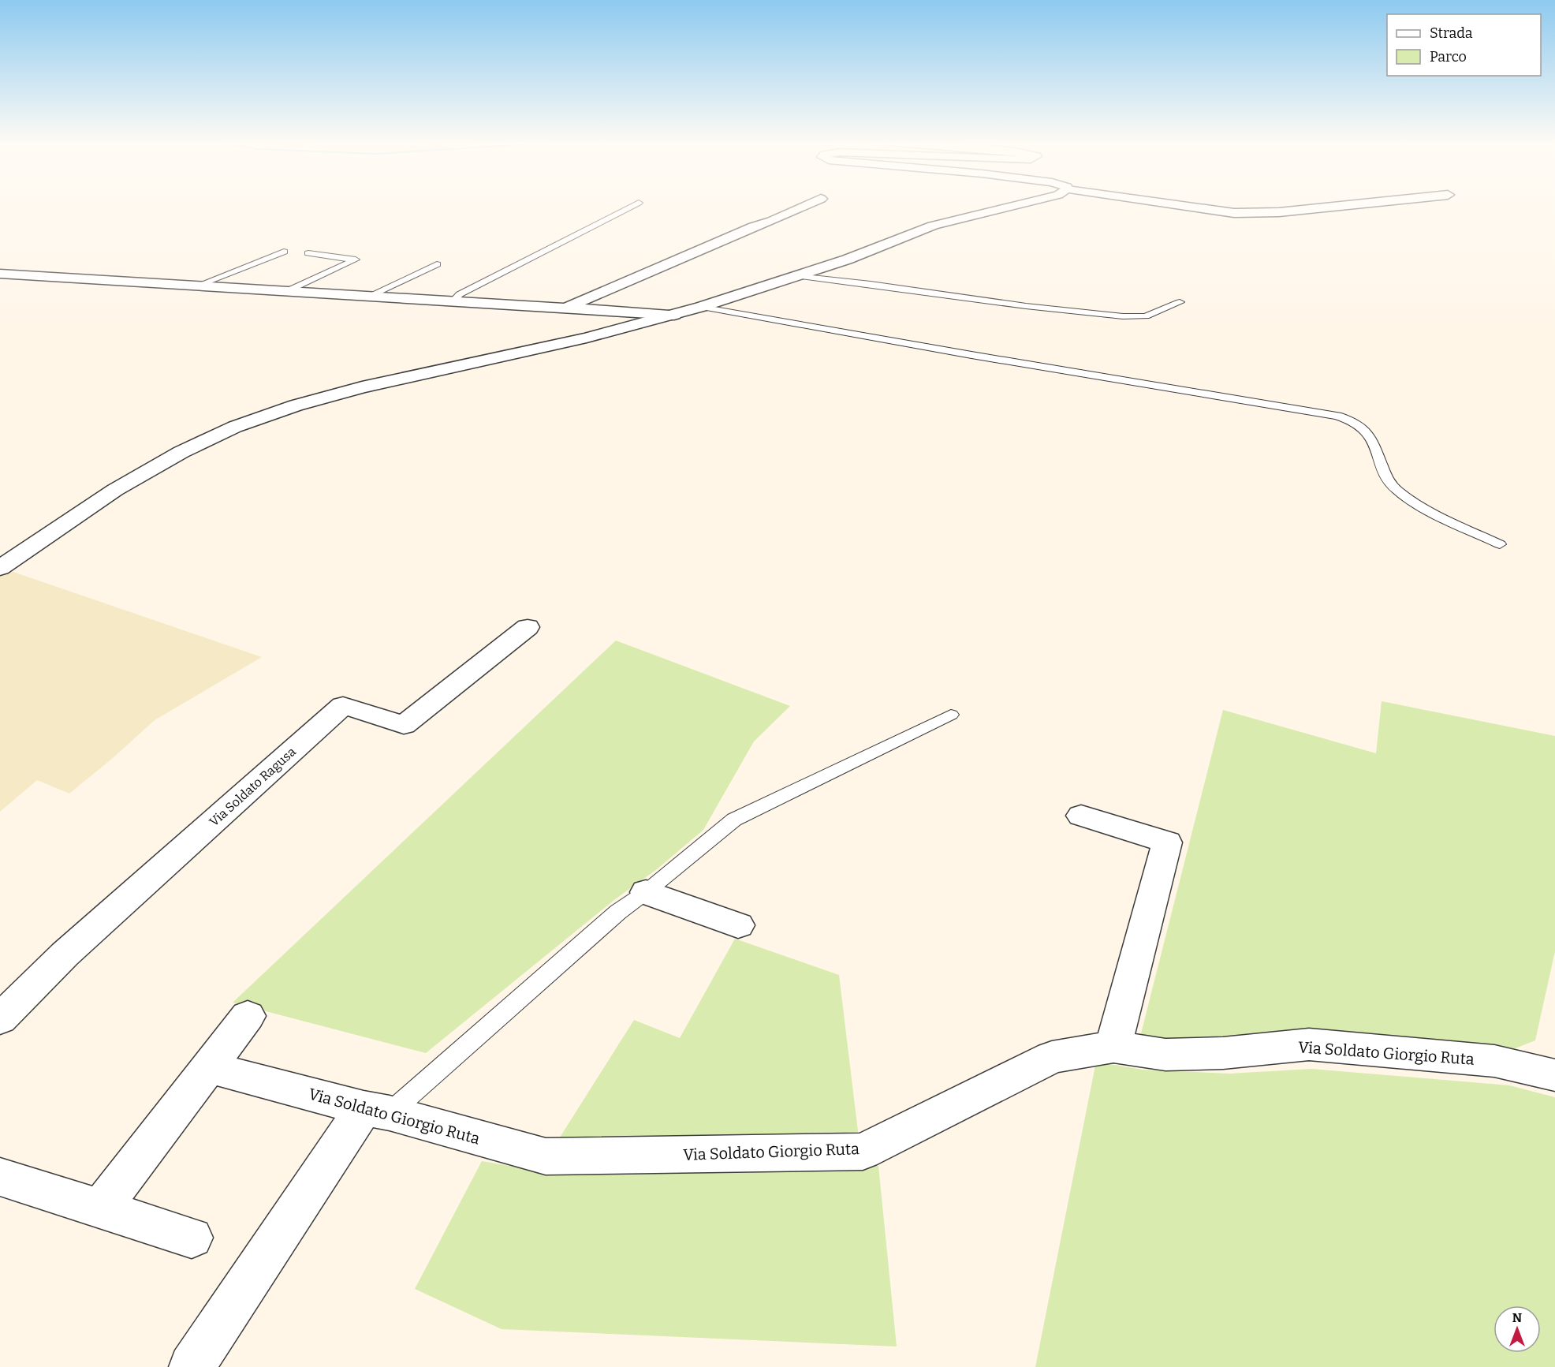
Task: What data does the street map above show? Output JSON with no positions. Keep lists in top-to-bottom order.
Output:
{
  "streets": {
    "street": ["Via Soldato Ragusa", "Via Soldato Giorgio Ruta"]
  },
  "legend": ["Strada", "Parco"],
  "north": "top"
}
